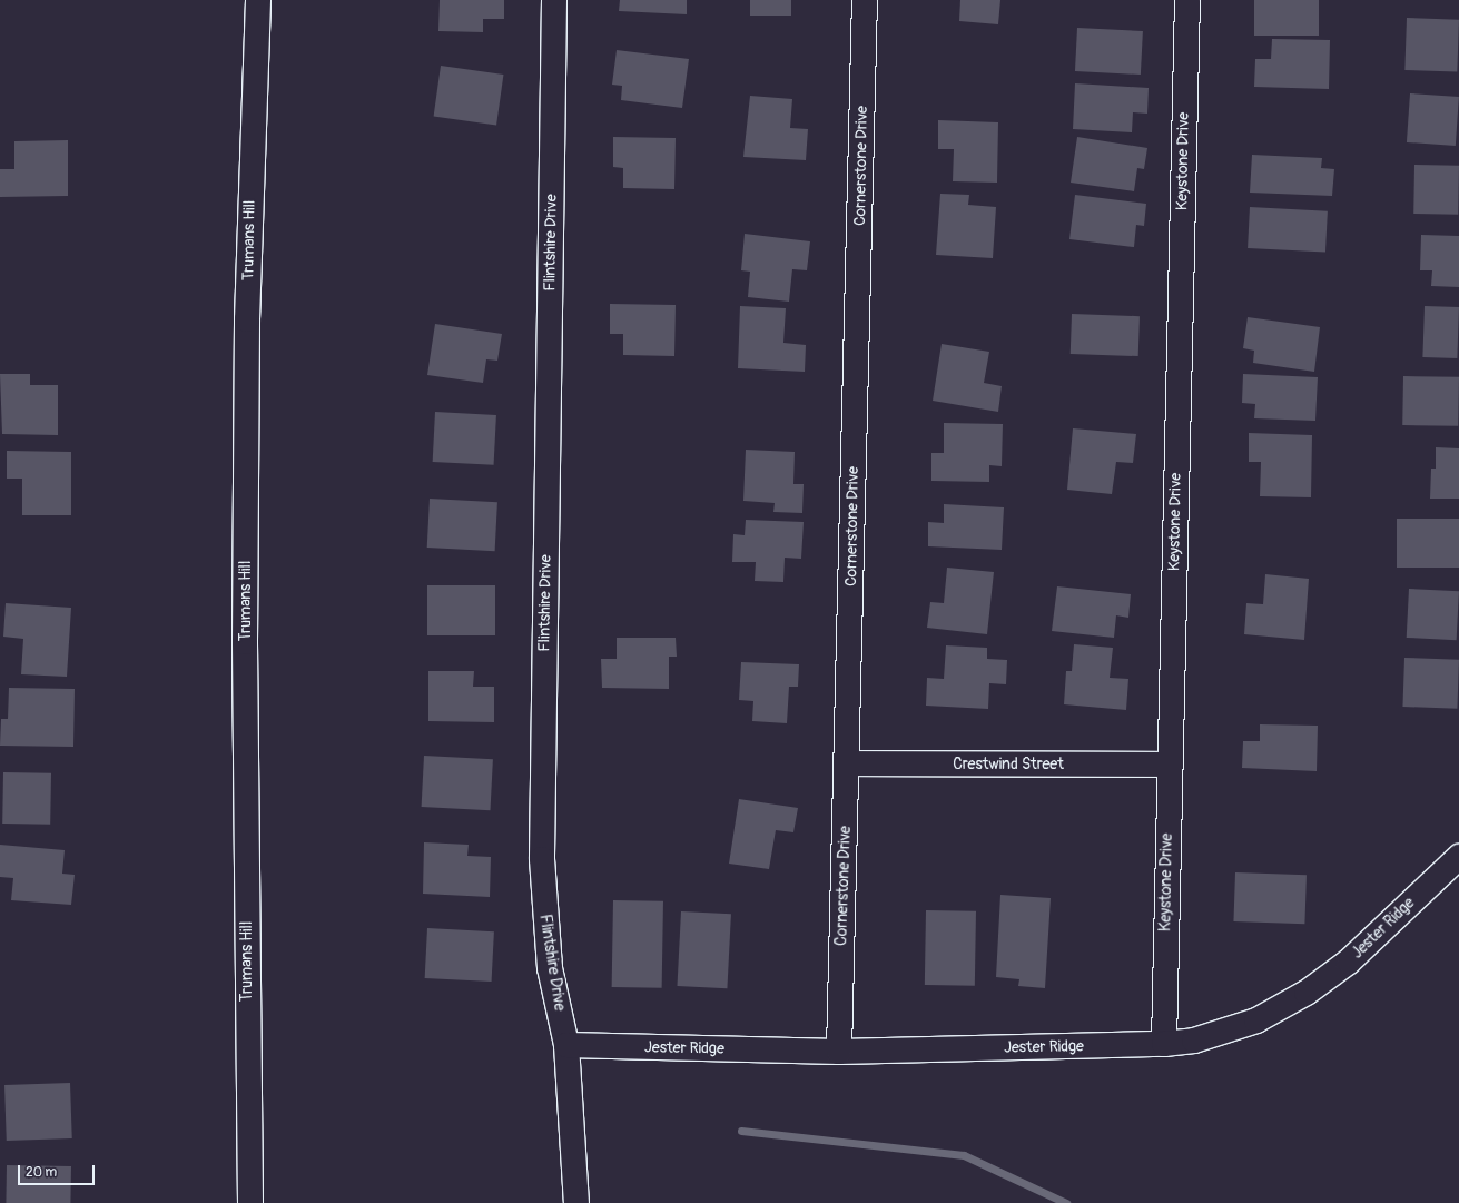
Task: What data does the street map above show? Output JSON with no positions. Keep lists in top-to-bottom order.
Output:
{
  "streets": {
    "street": [
      "Keystone Drive",
      "Cornerstone Drive",
      "Trumans Hill",
      "Flintshire Drive",
      "Crestwind Street",
      "Jester Ridge"
    ]
  },
  "crossings": [
    ["Keystone Drive", "Crestwind Street"],
    ["Keystone Drive", "Jester Ridge"],
    ["Cornerstone Drive", "Crestwind Street"],
    ["Cornerstone Drive", "Jester Ridge"],
    ["Flintshire Drive", "Jester Ridge"]
  ],
  "scale_bar": "20 m"
}
